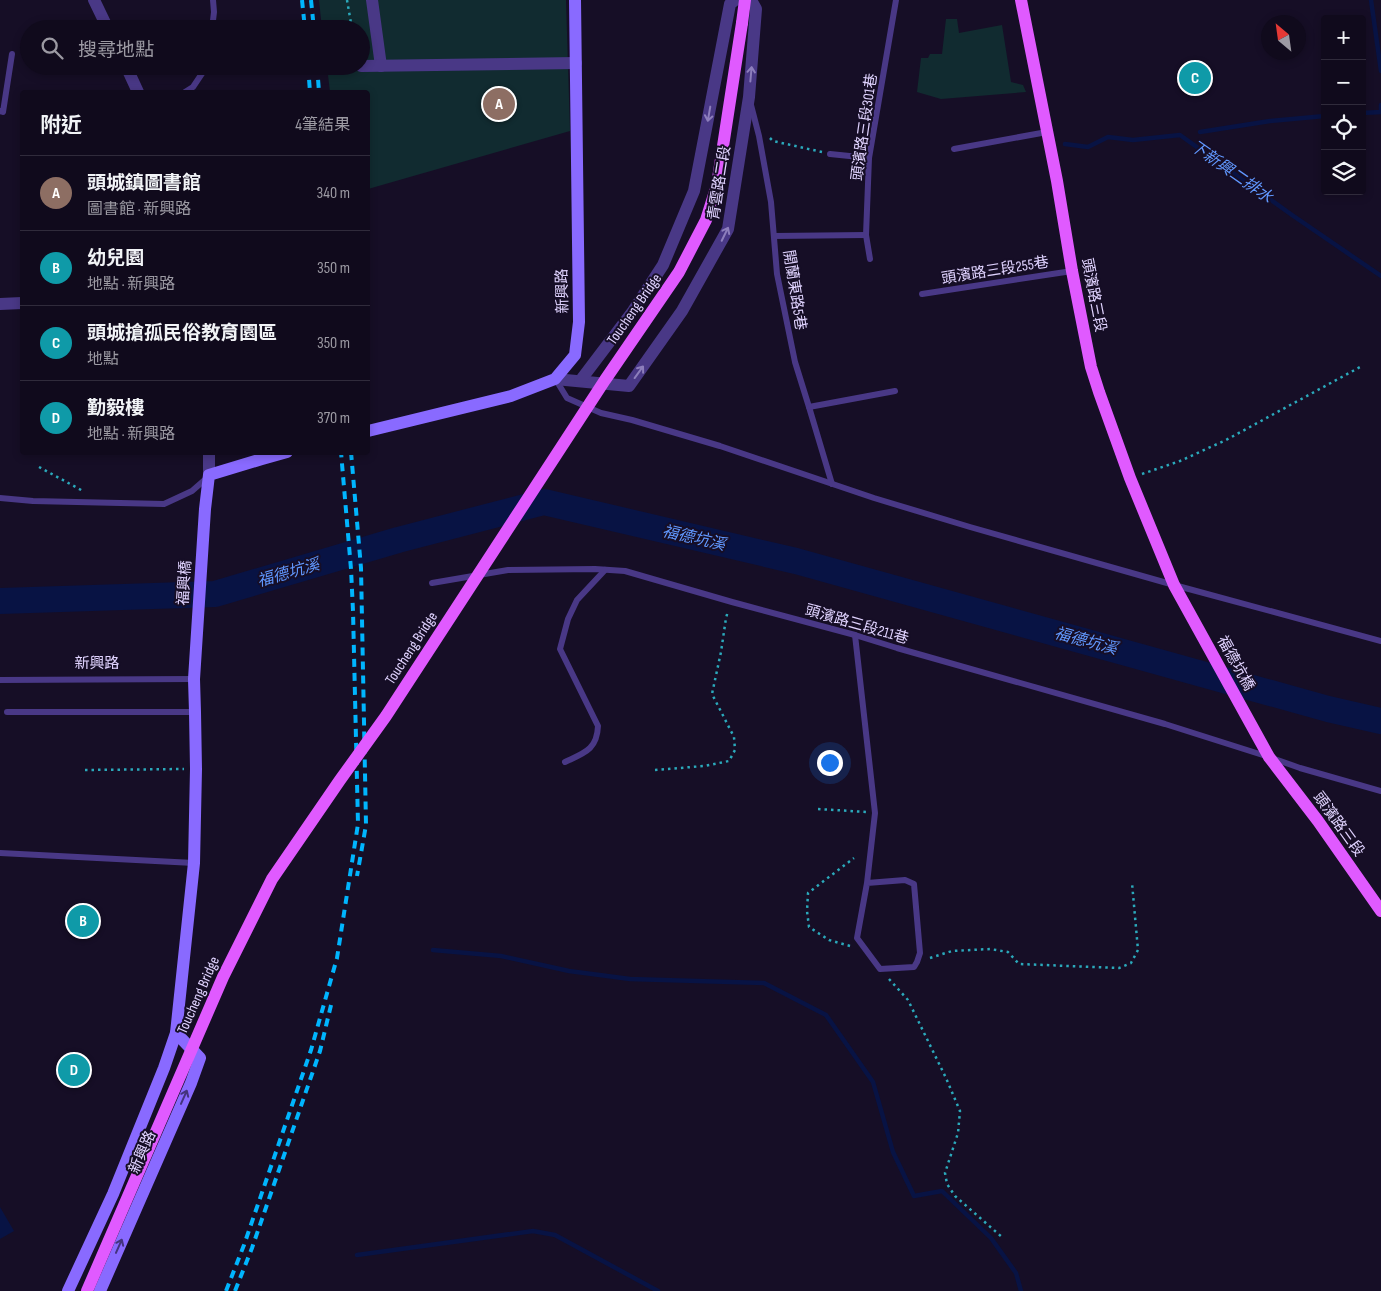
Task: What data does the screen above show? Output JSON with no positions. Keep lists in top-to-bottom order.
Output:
{
  "streets": {
    "main road": ["頭濱路三段", "Toucheng Bridge", "福德坑橋"],
    "street": ["青雲路二段", "新興路", "福興橋"],
    "lane": [
      "頭濱路三段301巷",
      "頭濱路三段255巷",
      "開蘭東路5巷",
      "頭濱路三段211巷"
    ]
  },
  "crossings": [
    ["青雲路二段", "開蘭東路5巷"],
    ["青雲路二段", "新興路"],
    ["頭濱路三段255巷", "頭濱路三段"],
    ["新興路", "福興橋"],
    ["頭濱路三段", "頭濱路三段211巷"],
    ["頭濱路三段", "福德坑橋"],
    ["頭濱路三段211巷", "福德坑橋"]
  ],
  "water": ["下新興二排水", "福德坑溪"],
  "north": "top left",
  "page": {
    "map_buttons": ["+", "−"],
    "search": "搜尋地點",
    "pins": [
      "C",
      "A",
      "B",
      "D"
    ],
    "heading": ["附近", "4筆結果"],
    "list": [
      {
        "mark": "A",
        "name": "頭城鎮圖書館",
        "note": "圖書館 · 新興路",
        "value": "340 m"
      },
      {
        "mark": "B",
        "name": "幼兒園",
        "note": "地點 · 新興路",
        "value": "350 m"
      },
      {
        "mark": "C",
        "name": "頭城搶孤民俗教育園區",
        "note": "地點",
        "value": "350 m"
      },
      {
        "mark": "D",
        "name": "勤毅樓",
        "note": "地點 · 新興路",
        "value": "370 m"
      }
    ]
  }
}
